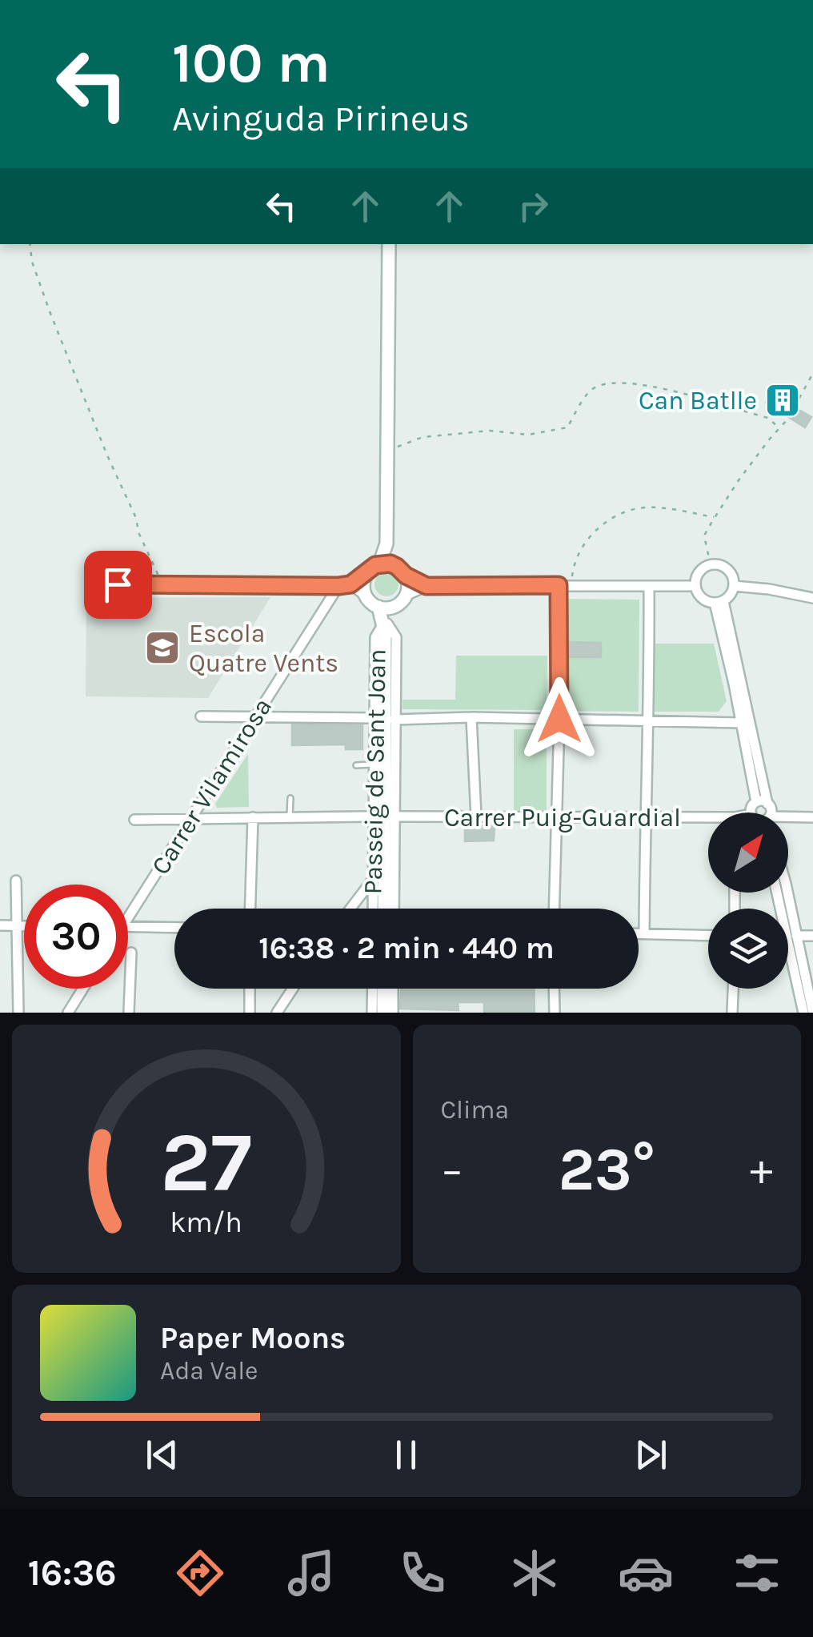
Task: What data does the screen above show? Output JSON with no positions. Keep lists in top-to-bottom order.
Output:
{
  "streets": {
    "street": ["Passeig de Sant Joan", "Carrer Vilamirosa", "Carrer Puig-Guardial"]
  },
  "crossings": [
    ["Passeig de Sant Joan", "Carrer Puig-Guardial"],
    ["Carrer Vilamirosa", "Carrer Puig-Guardial"]
  ],
  "places": {
    "building": ["Can Batlle"],
    "school or university": ["Escola Quatre Vents"]
  },
  "north": "top right",
  "page": {
    "turn": ["100 m", "Avinguda Pirineus"],
    "limit": "30",
    "trip": "16:38 · 2 min · 440 m",
    "tile": "Clima",
    "heat": ["−", "23°", "+"],
    "song": ["Paper Moons", "Ada Vale"],
    "tabs": "16:36",
    "gauge": ["27", "km/h"]
  }
}
